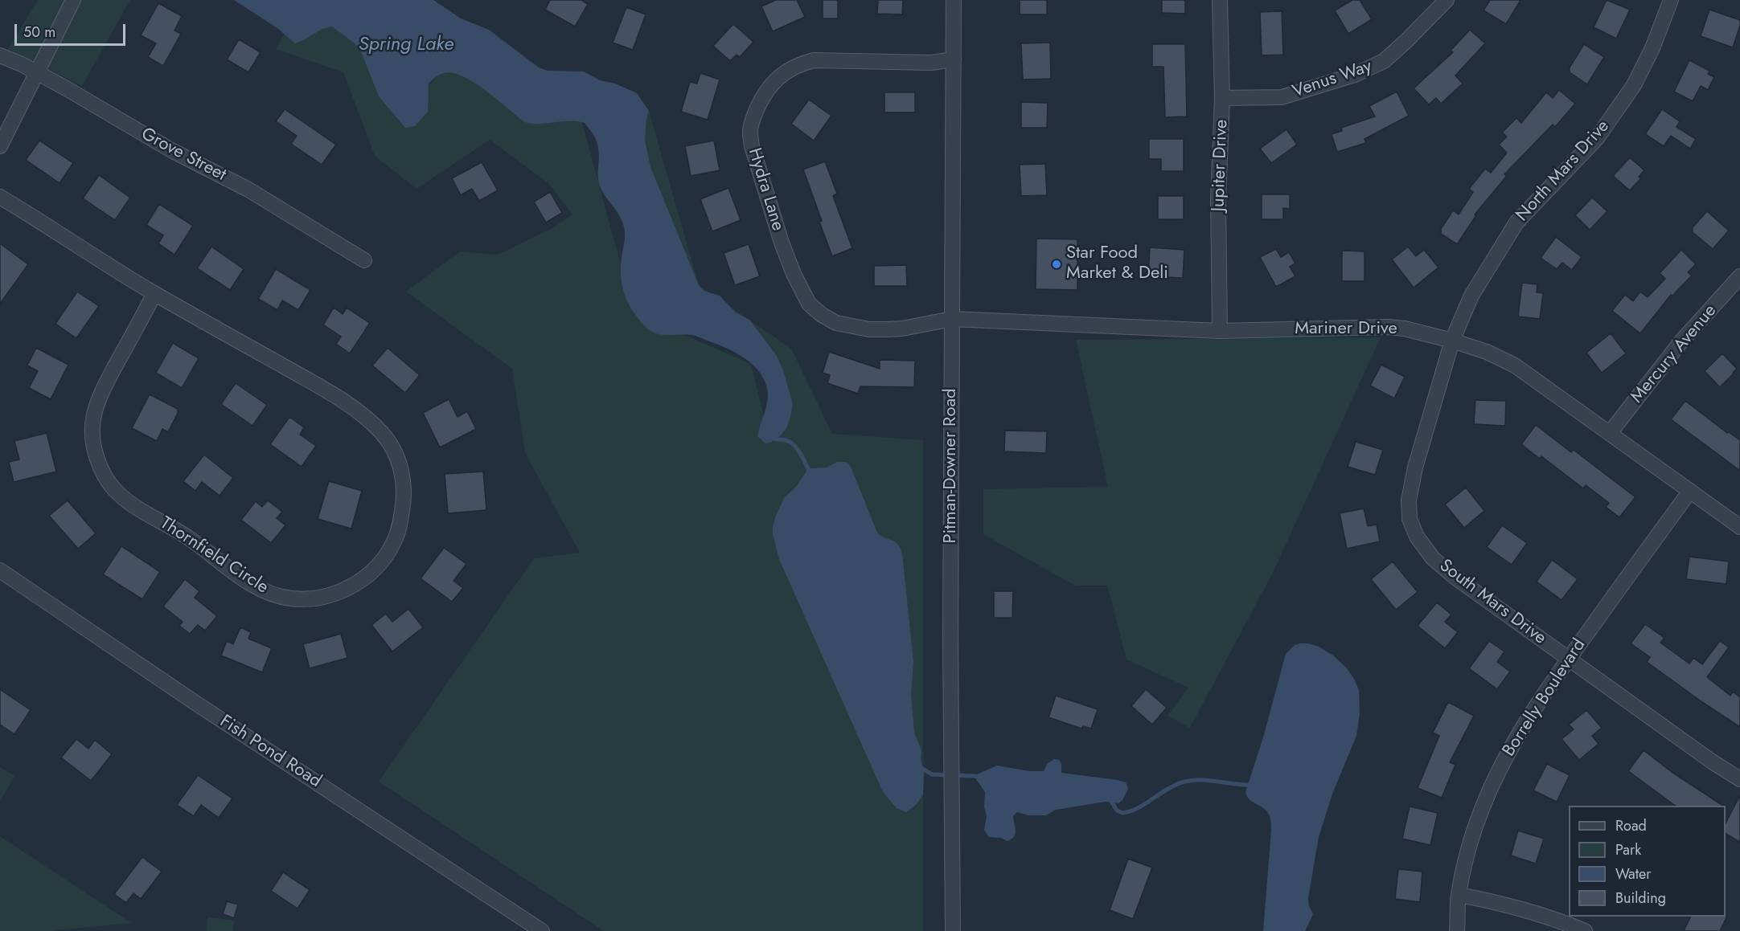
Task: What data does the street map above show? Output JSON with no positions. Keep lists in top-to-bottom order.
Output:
{
  "streets": {
    "street": [
      "Venus Way",
      "Grove Street",
      "Jupiter Drive",
      "North Mars Drive",
      "Hydra Lane",
      "Mariner Drive",
      "Mercury Avenue",
      "Pitman-Downer Road",
      "Thornfield Circle",
      "South Mars Drive",
      "Borrelly Boulevard",
      "Fish Pond Road"
    ]
  },
  "crossings": [
    ["Venus Way", "Jupiter Drive"],
    ["Jupiter Drive", "Mariner Drive"],
    ["North Mars Drive", "Mariner Drive"],
    ["North Mars Drive", "South Mars Drive"],
    ["Hydra Lane", "Mariner Drive"],
    ["Hydra Lane", "Pitman-Downer Road"],
    ["Mariner Drive", "Mercury Avenue"],
    ["Mariner Drive", "Pitman-Downer Road"],
    ["Mariner Drive", "South Mars Drive"],
    ["Mariner Drive", "Borrelly Boulevard"],
    ["South Mars Drive", "Borrelly Boulevard"]
  ],
  "water": ["Spring Lake"],
  "places": ["Star Food Market & Deli"],
  "legend": [
    "Road",
    "Park",
    "Water",
    "Building"
  ],
  "scale_bar": "50 m"
}
